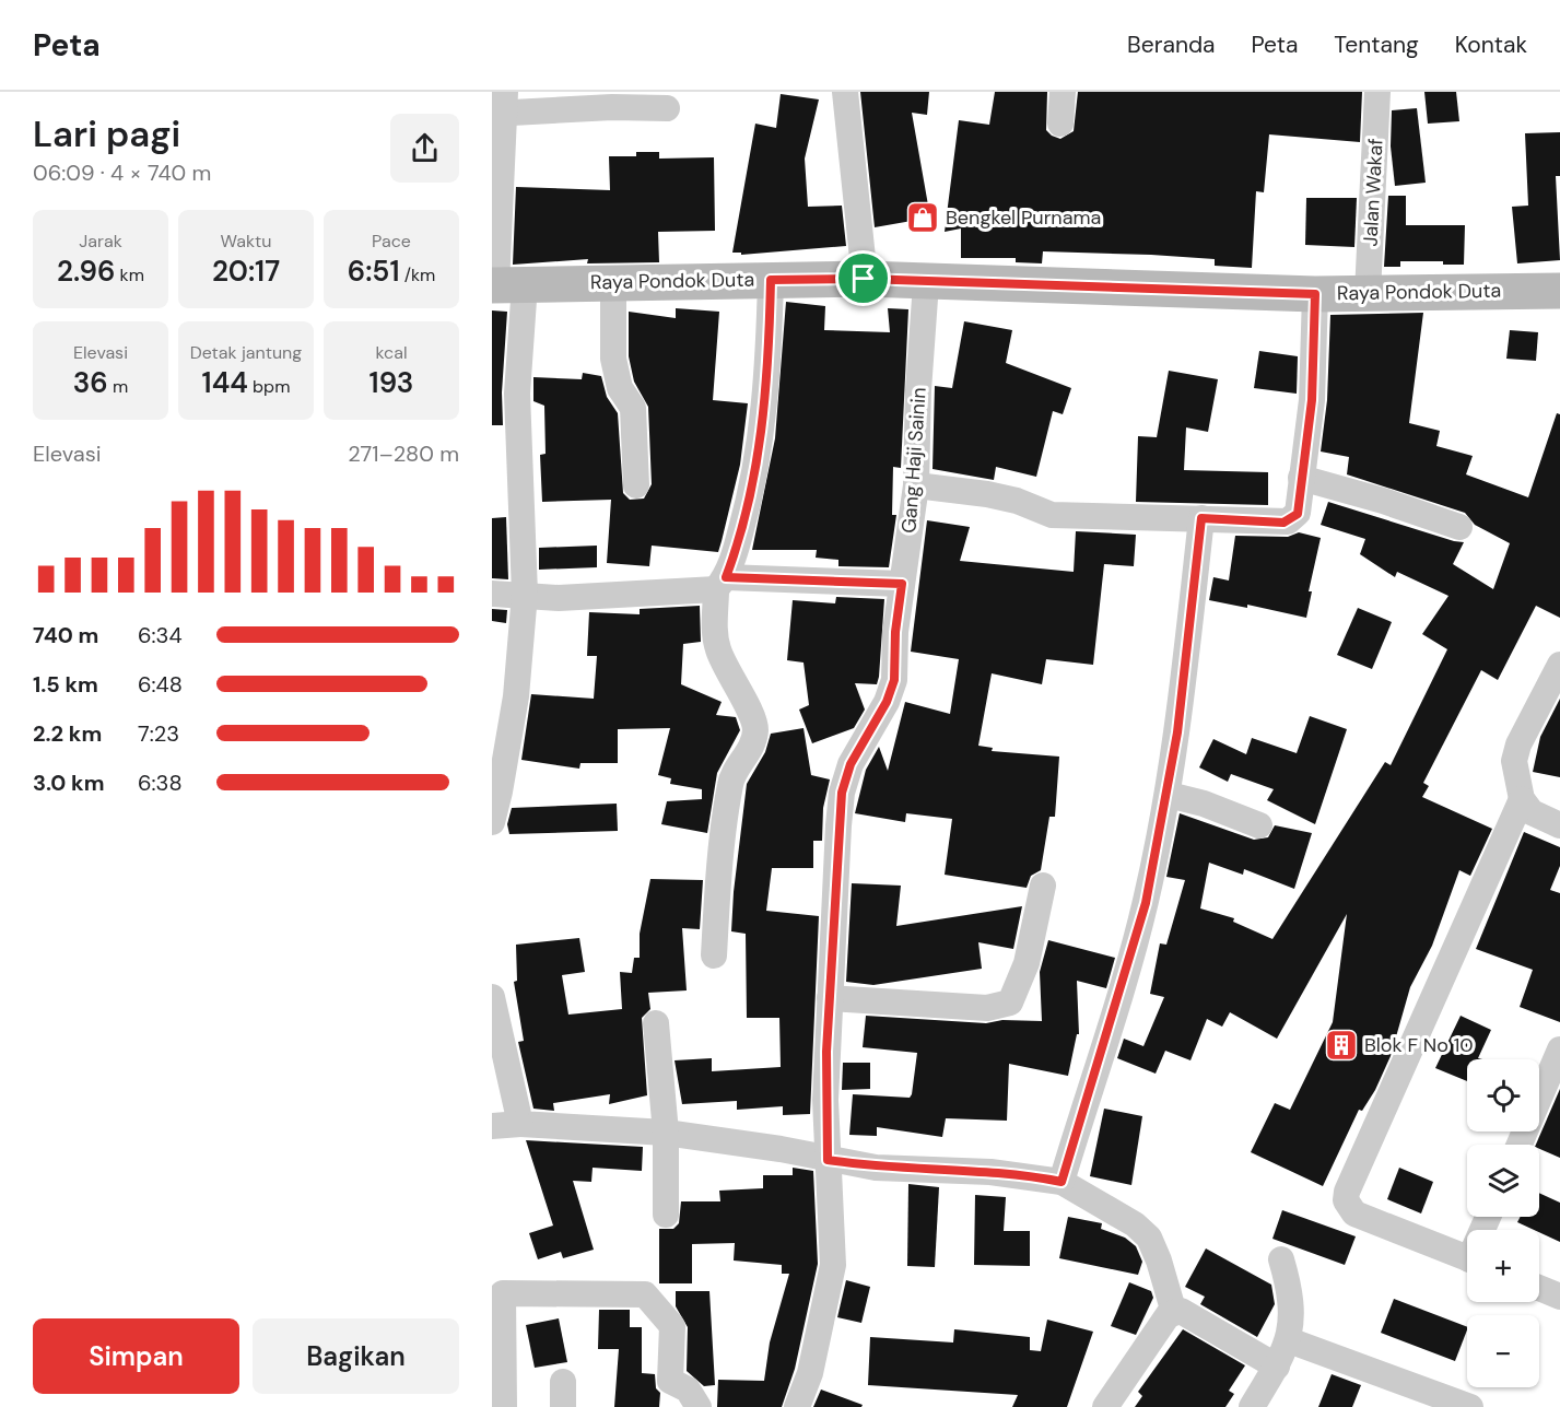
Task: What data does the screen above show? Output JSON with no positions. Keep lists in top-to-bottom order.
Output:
{
  "streets": {
    "main road": ["Raya Pondok Duta"],
    "street": ["Jalan Wakaf", "Gang Haji Sainin"]
  },
  "crossings": [
    ["Jalan Wakaf", "Raya Pondok Duta"],
    ["Raya Pondok Duta", "Gang Haji Sainin"]
  ],
  "places": {
    "shop": ["Bengkel Purnama"],
    "building": ["Blok F No 10"]
  },
  "page": {
    "header": "Peta",
    "nav": [
      "Beranda",
      "Peta",
      "Tentang",
      "Kontak"
    ],
    "heading": ["Lari pagi", "06:09 · 4 × 740 m"],
    "stats": [
      ["Jarak", "2.96 km"],
      ["Waktu", "20:17"],
      ["Pace", "6:51 /km"],
      ["Elevasi", "36 m"],
      ["Detak jantung", "144 bpm"],
      ["kcal", "193"]
    ],
    "chart": ["Elevasi", "271–280 m"],
    "list": [
      {
        "name": "740 m",
        "note": "6:34"
      },
      {
        "name": "1.5 km",
        "note": "6:48"
      },
      {
        "name": "2.2 km",
        "note": "7:23"
      },
      {
        "name": "3.0 km",
        "note": "6:38"
      }
    ],
    "map_buttons": ["+", "−"],
    "buttons": ["Simpan", "Bagikan"]
  }
}
